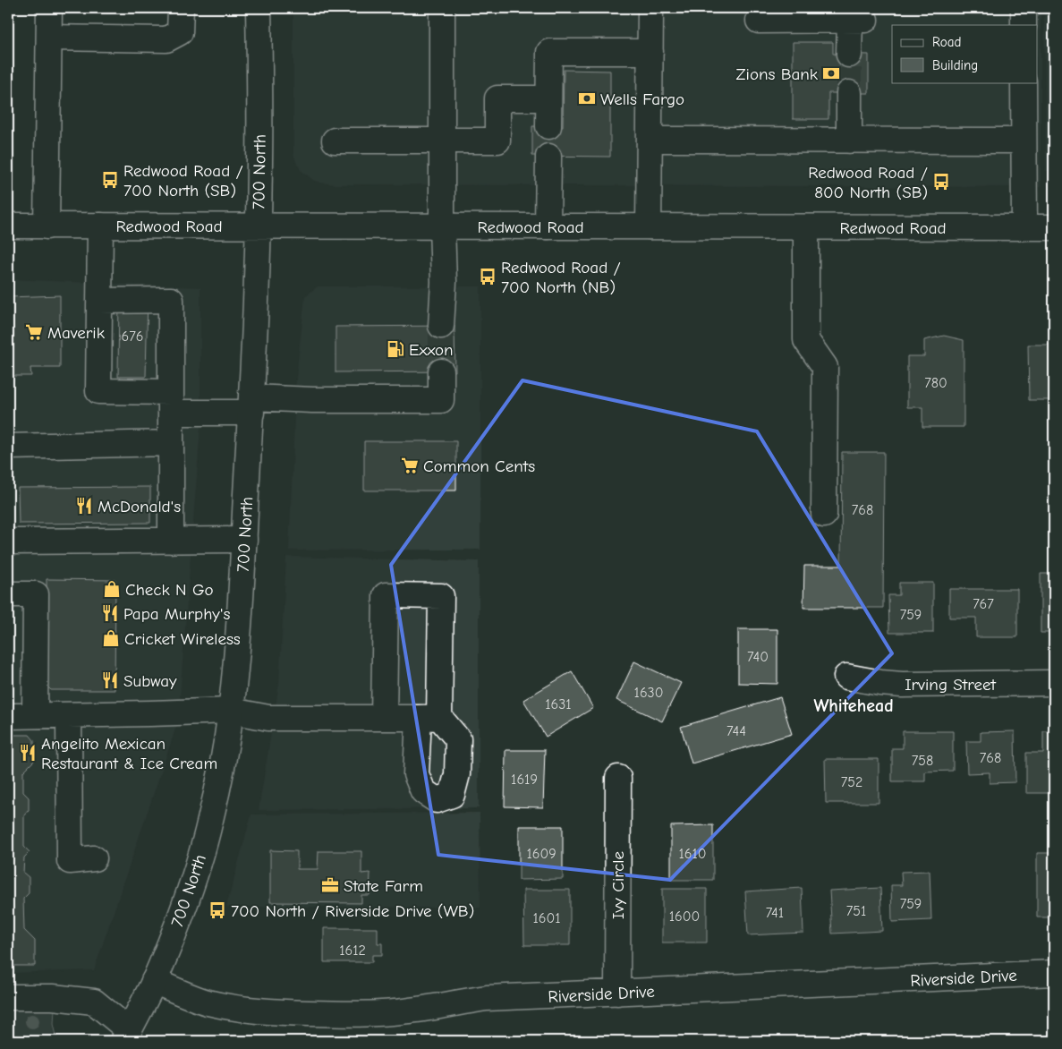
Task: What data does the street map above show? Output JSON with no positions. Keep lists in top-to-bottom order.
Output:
{
  "streets": {
    "main road": [
      "700 North",
      "Redwood Road",
      "Irving Street",
      "Ivy Circle",
      "Riverside Drive"
    ]
  },
  "crossings": [
    ["700 North", "Redwood Road"],
    ["700 North", "Riverside Drive"],
    ["Ivy Circle", "Riverside Drive"]
  ],
  "districts": ["Whitehead"],
  "places": {
    "bank": ["Zions Bank", "Wells Fargo"],
    "bus stop": [
      "Redwood Road / 700 North (SB)",
      "Redwood Road / 800 North (SB)",
      "Redwood Road / 700 North (NB)",
      "700 North / Riverside Drive (WB)"
    ],
    "supermarket": ["Maverik", "Common Cents"],
    "fuel station": ["Exxon"],
    "restaurant": [
      "McDonald's",
      "Papa Murphy's",
      "Subway",
      "Angelito Mexican Restaurant & Ice Cream"
    ],
    "shop": ["Check N Go", "Cricket Wireless"],
    "office": ["State Farm"]
  },
  "house_numbers": [
    "676",
    "780",
    "768",
    "767",
    "759",
    "740",
    "1630",
    "1631",
    "744",
    "768",
    "758",
    "1619",
    "752",
    "1609",
    "1610",
    "759",
    "751",
    "741",
    "1600",
    "1601",
    "1612"
  ],
  "legend": ["Road", "Building"]
}
